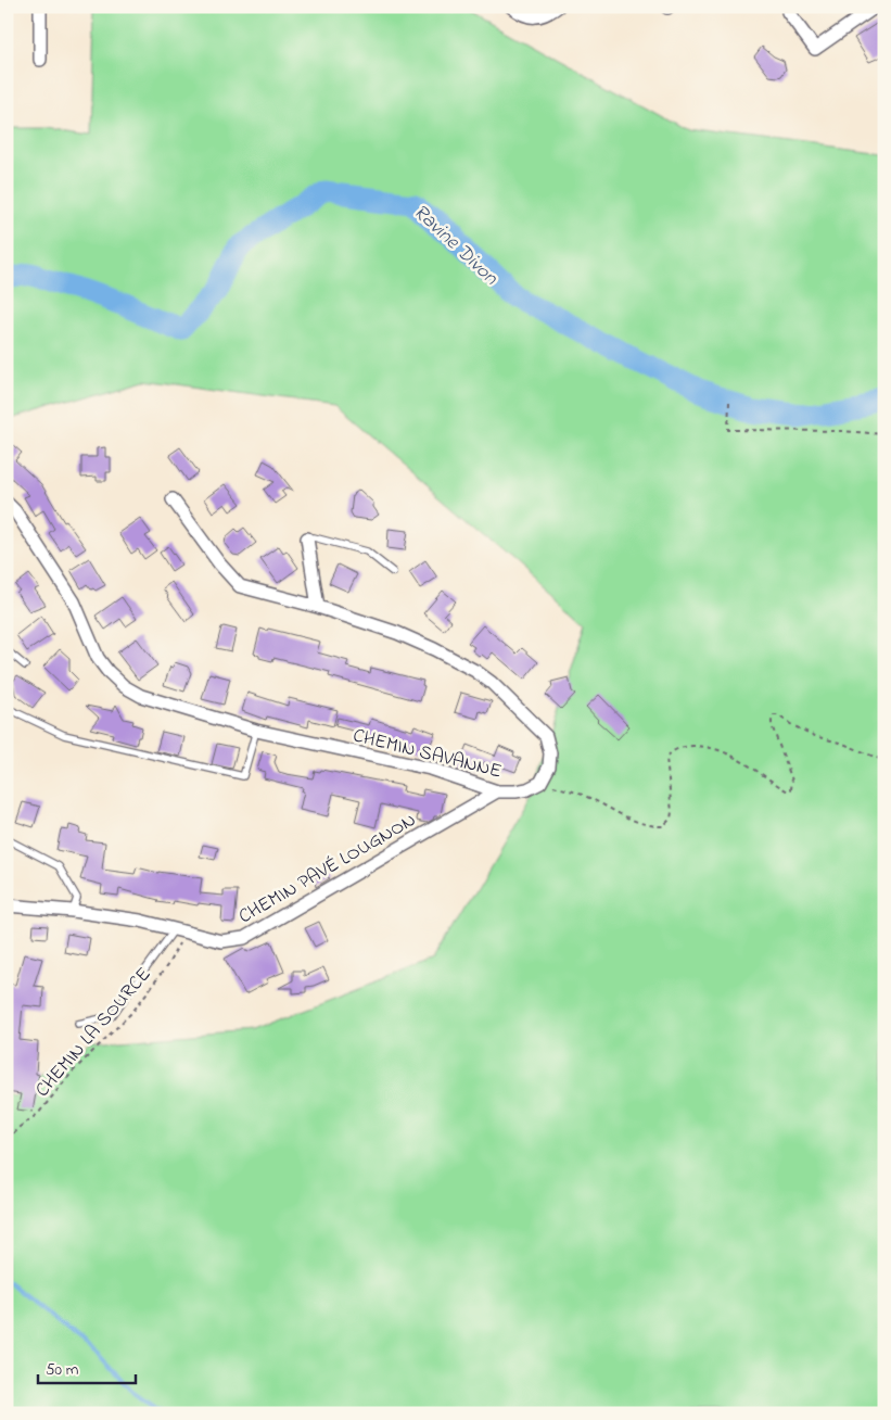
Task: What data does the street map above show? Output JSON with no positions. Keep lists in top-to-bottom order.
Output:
{
  "streets": {
    "street": ["CHEMIN SAVANNE", "CHEMIN PAVÉ LOUGNON"],
    "path": ["CHEMIN LA SOURCE"]
  },
  "crossings": [
    ["CHEMIN SAVANNE", "CHEMIN PAVÉ LOUGNON"],
    ["CHEMIN PAVÉ LOUGNON", "CHEMIN LA SOURCE"]
  ],
  "water": ["Ravine Divon"],
  "scale_bar": "50 m"
}
